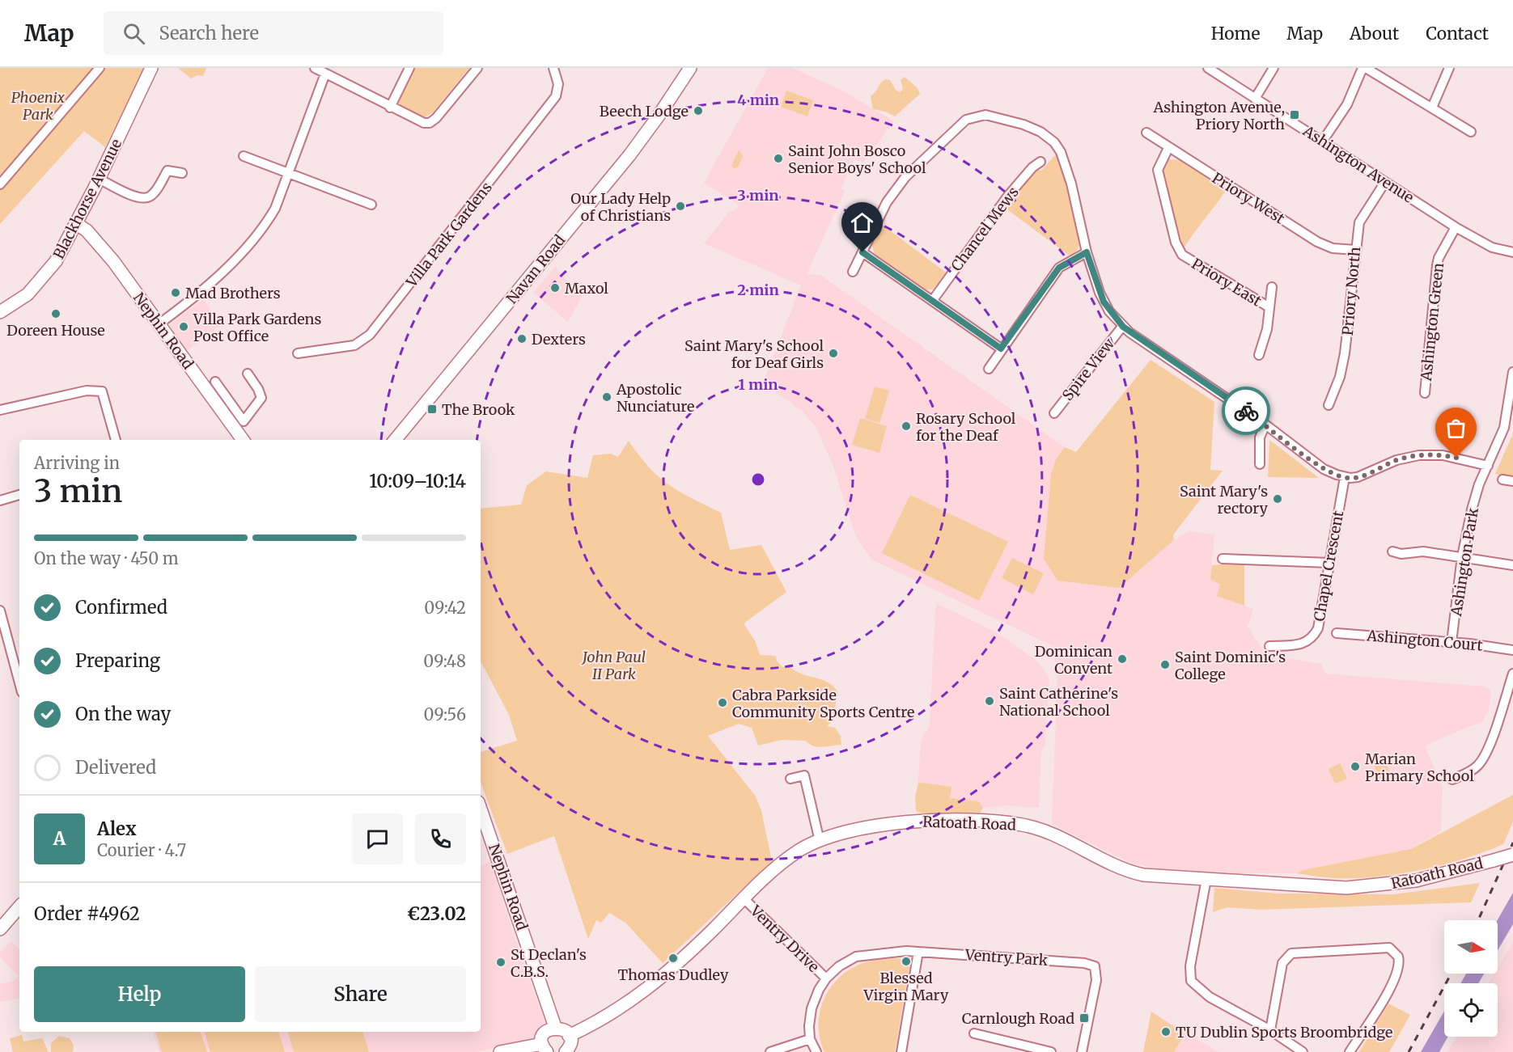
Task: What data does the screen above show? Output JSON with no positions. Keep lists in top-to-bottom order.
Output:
{
  "streets": {
    "main road": [
      "Blackhorse Avenue",
      "Navan Road",
      "Nephin Road",
      "Ratoath Road"
    ],
    "street": [
      "Ashington Avenue",
      "Priory West",
      "Chancel Mews",
      "Villa Park Gardens",
      "Priory East",
      "Priory North",
      "Ashington Green",
      "Spire View",
      "Ashington Park",
      "Chapel Crescent",
      "Ashington Court",
      "Ventry Drive",
      "Ventry Park"
    ]
  },
  "crossings": [
    ["Ashington Avenue", "Priory North"],
    ["Ashington Avenue", "Ashington Green"],
    ["Priory West", "Priory East"],
    ["Priory West", "Priory North"],
    ["Blackhorse Avenue", "Nephin Road"],
    ["Ashington Park", "Ashington Court"],
    ["Ratoath Road", "Ventry Drive"],
    ["Ventry Drive", "Ventry Park"]
  ],
  "parks": ["Phoenix Park", "John Paul II Park"],
  "places": {
    "other": [
      "Beech Lodge",
      "Saint John Bosco Senior Boys' School",
      "Our Lady Help of Christians",
      "Maxol",
      "Mad Brothers",
      "Doreen House",
      "Villa Park Gardens Post Office",
      "Dexters",
      "Saint Mary's School for Deaf Girls",
      "Apostolic Nunciature",
      "Rosary School for the Deaf",
      "Saint Mary's rectory",
      "Dominican Convent",
      "Saint Dominic's College",
      "Saint Catherine's National School",
      "Cabra Parkside Community Sports Centre",
      "Marian Primary School",
      "Thomas Dudley",
      "Blessed Virgin Mary",
      "St Declan's C.B.S.",
      "TU Dublin Sports Broombridge"
    ],
    "transit": ["Ashington Avenue, Priory North", "The Brook", "Carnlough Road"]
  },
  "north": "right",
  "page": {
    "header": "Map",
    "search": "Search here",
    "nav": [
      "Home",
      "Map",
      "About",
      "Contact"
    ],
    "heading": ["3 min", "Arriving in", "10:09–10:14"],
    "panel": [
      "Alex",
      "Courier · 4.7",
      "Order #4962",
      "€23.02"
    ],
    "bar": "On the way · 450 m",
    "list": [
      ["Confirmed", "09:42"],
      ["Preparing", "09:48"],
      ["On the way", "09:56"],
      "Delivered"
    ],
    "round": "A",
    "buttons": ["Help", "Share"]
  },
  "rings": [
    "4 min",
    "3 min",
    "2 min",
    "1 min"
  ]
}
